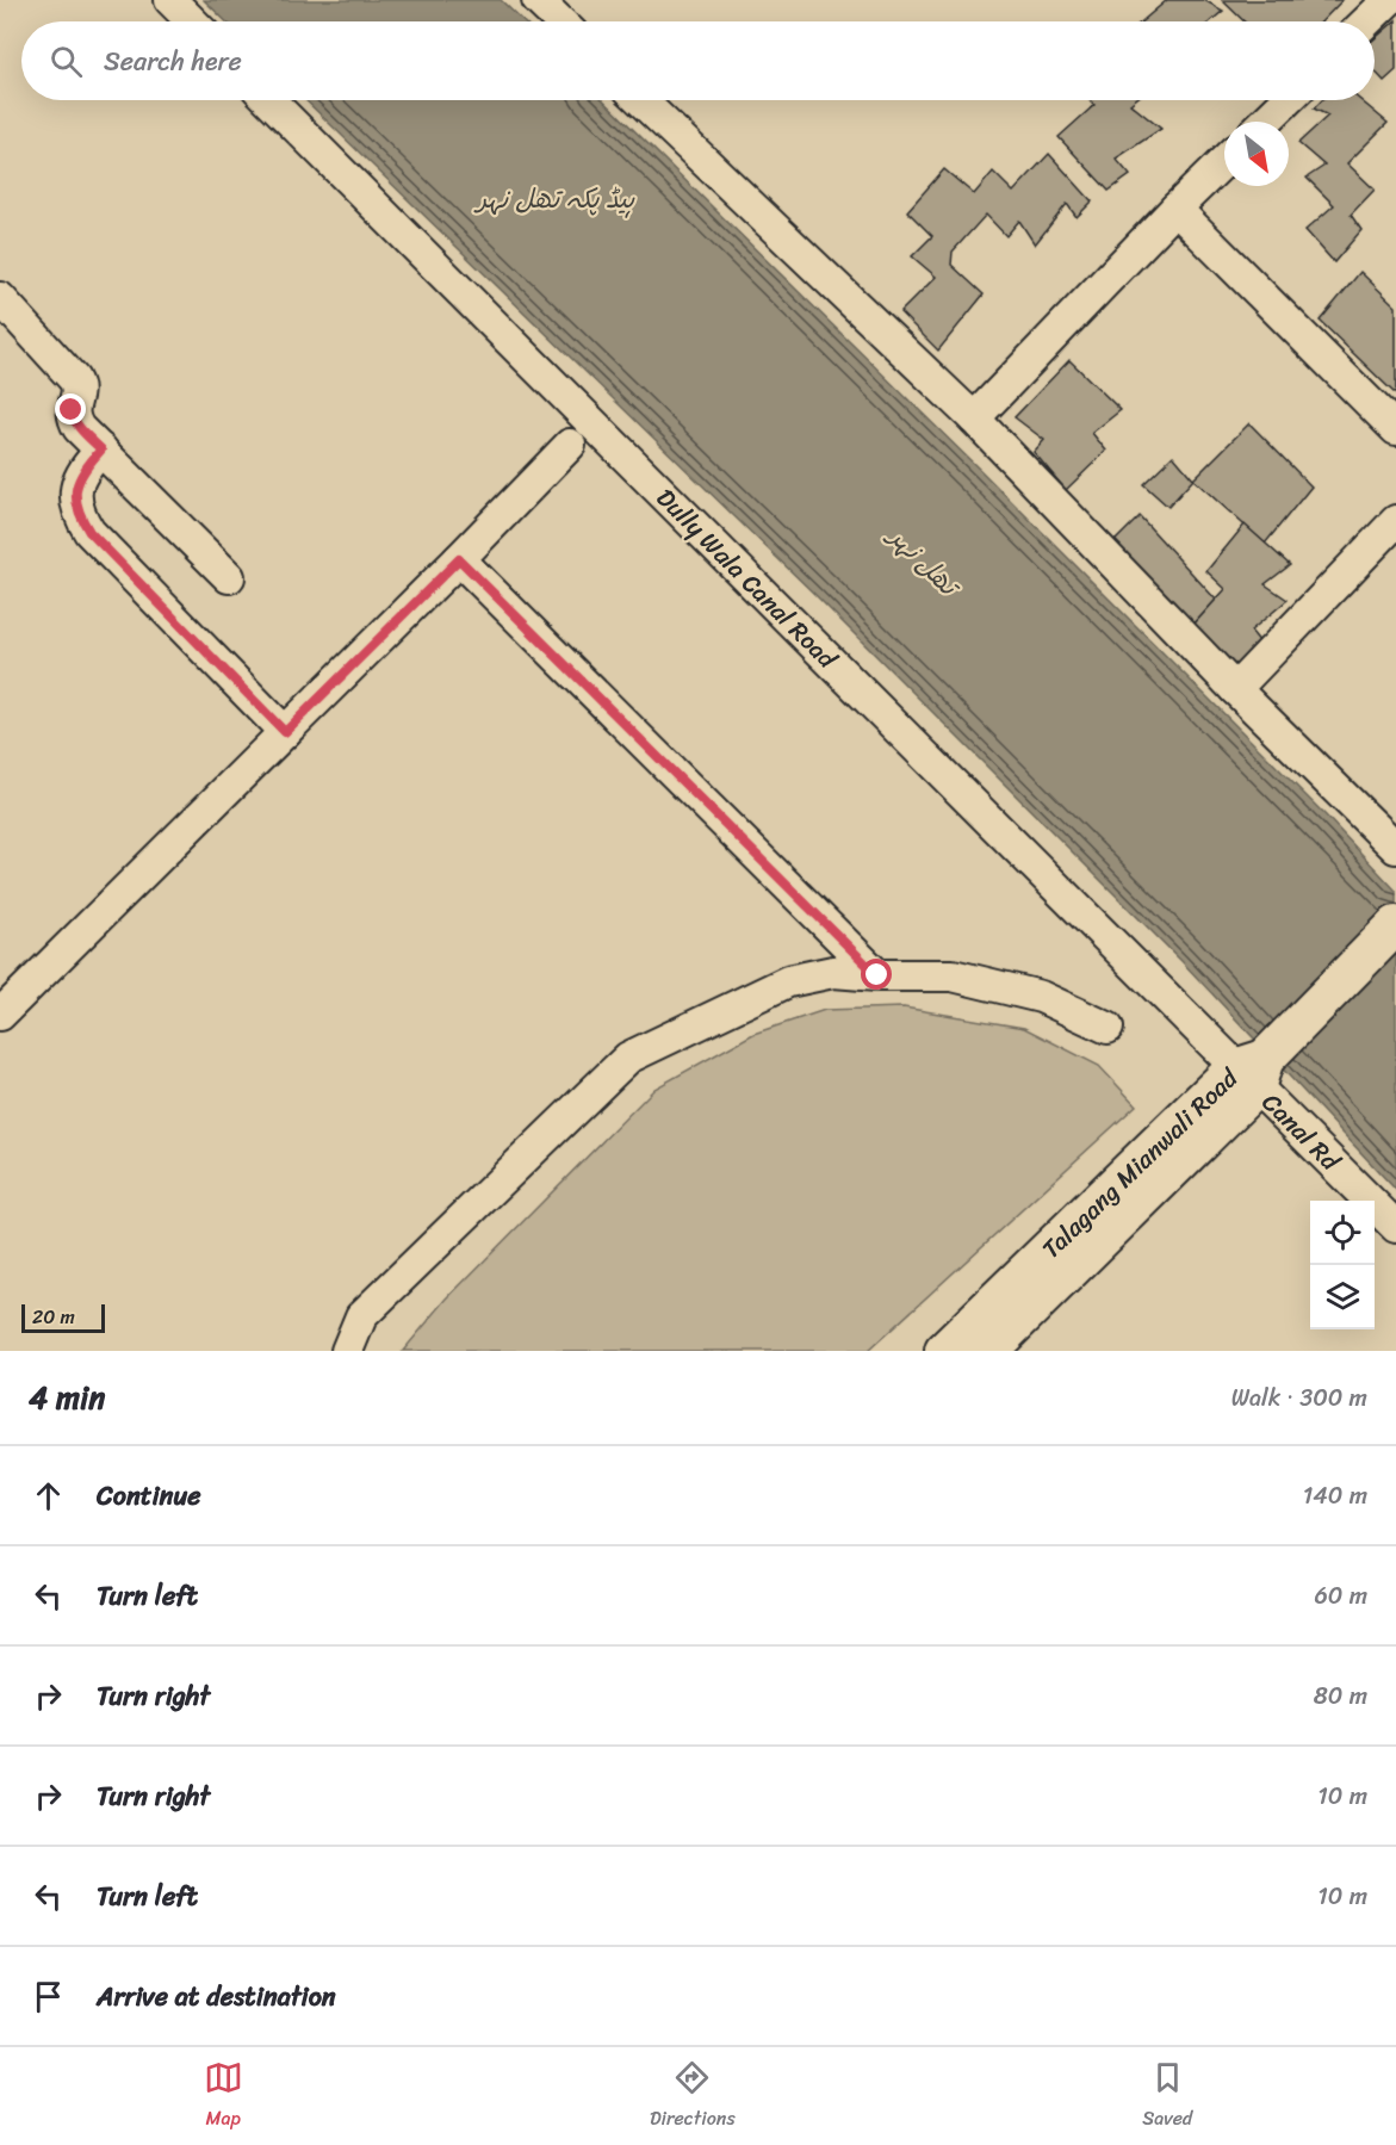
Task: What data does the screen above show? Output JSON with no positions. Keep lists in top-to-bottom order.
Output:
{
  "streets": {
    "main road": ["Talagang Mianwali Road"],
    "street": ["Dully Wala Canal Road", "Canal Rd"]
  },
  "crossings": [
    ["Dully Wala Canal Road", "Canal Rd"],
    ["Dully Wala Canal Road", "Talagang Mianwali Road"],
    ["Canal Rd", "Talagang Mianwali Road"]
  ],
  "water": ["ہیڈ پکہ تھل نہر", "تھل نہر"],
  "scale_bar": "20 m",
  "north": "bottom right",
  "page": {
    "search": "Search here",
    "scale": "20 m",
    "heading": ["4 min", "Walk · 300 m"],
    "list": [
      ["Continue", "140 m"],
      ["Turn left", "60 m"],
      ["Turn right", "80 m"],
      ["Turn right", "10 m"],
      ["Turn left", "10 m"],
      "Arrive at destination"
    ],
    "nav": ["Map", "Directions", "Saved"]
  }
}
